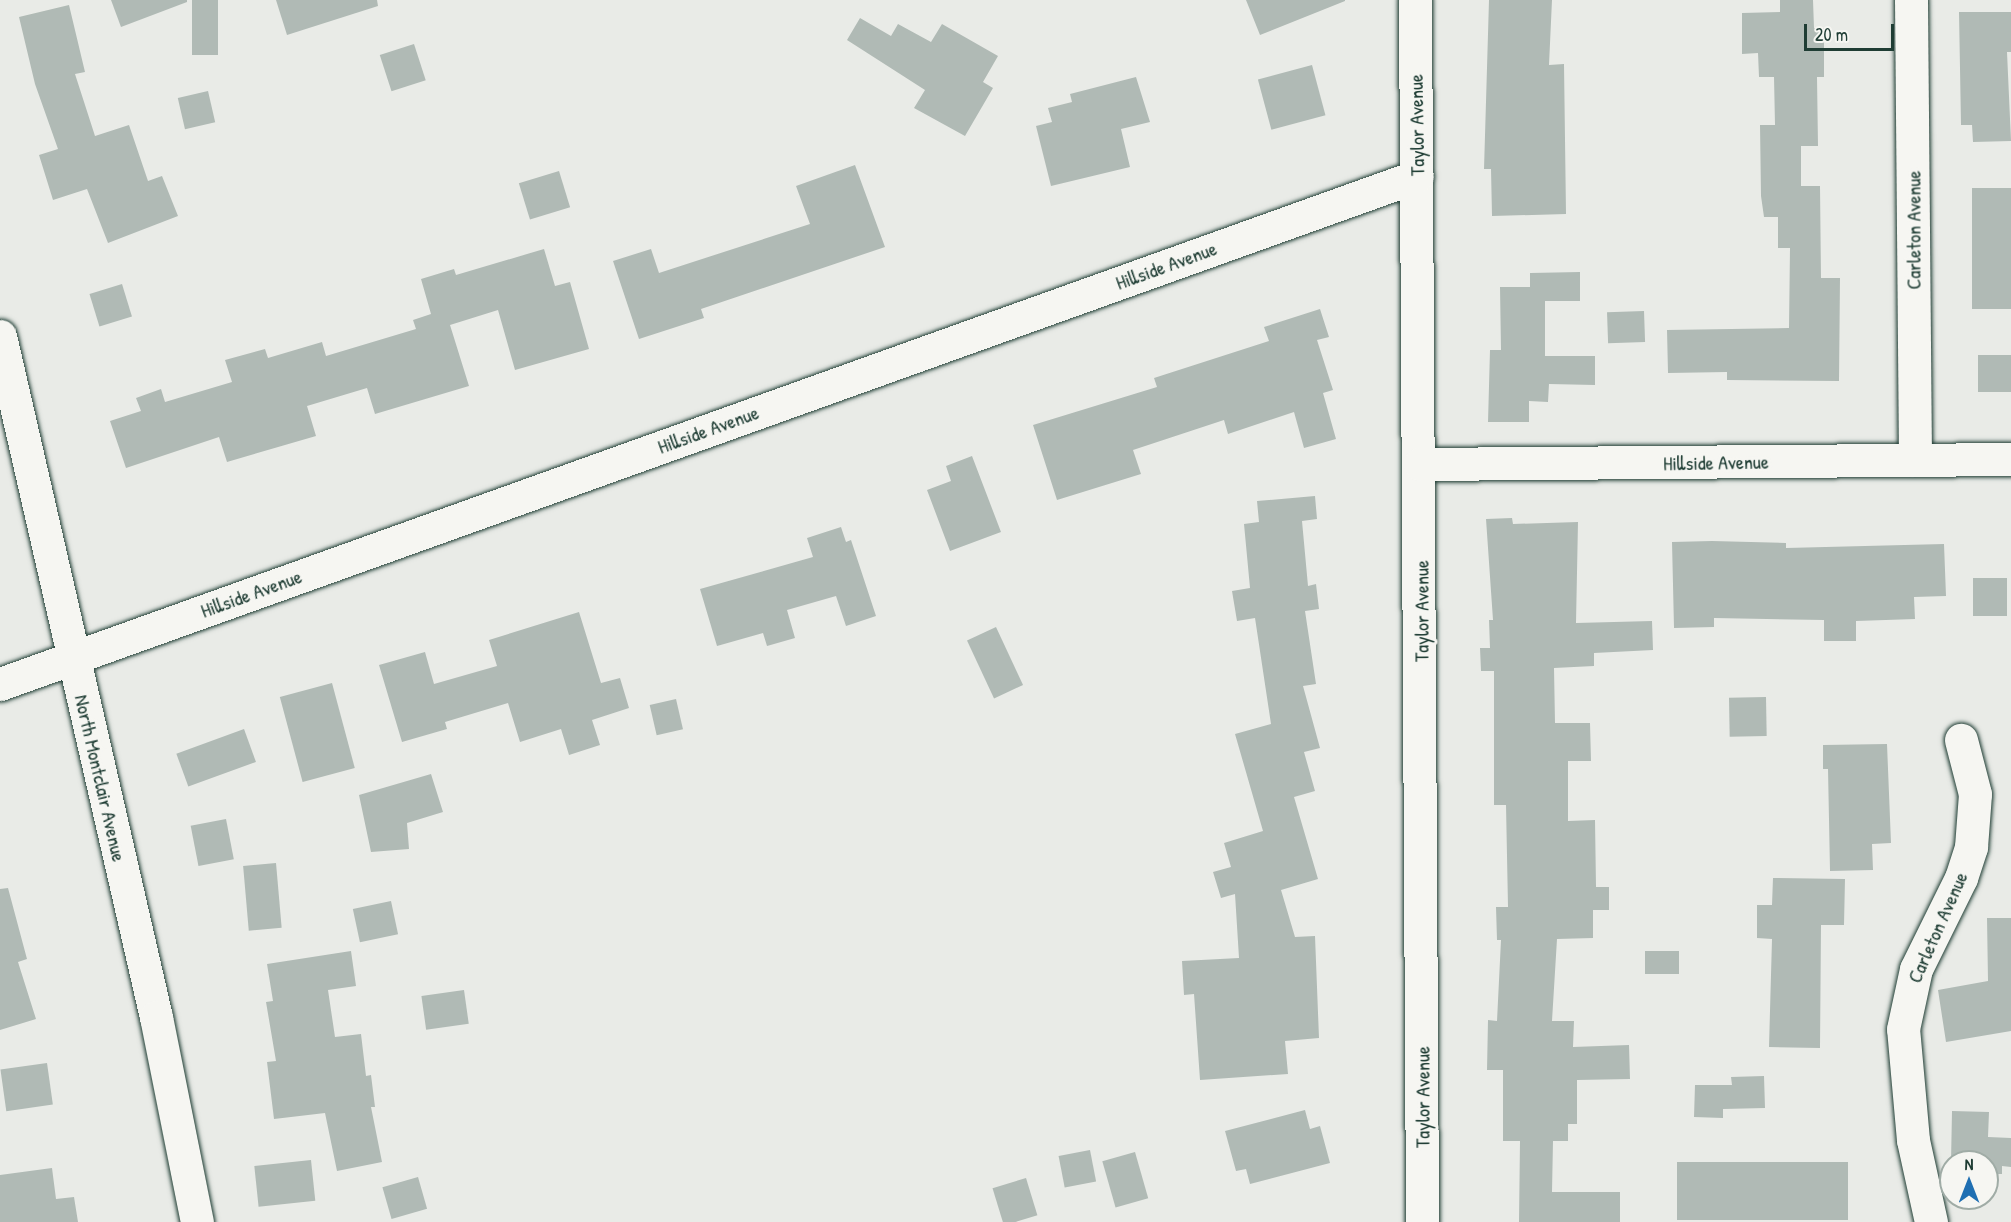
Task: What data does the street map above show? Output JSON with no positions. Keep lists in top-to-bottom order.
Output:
{
  "streets": {
    "street": [
      "Taylor Avenue",
      "Carleton Avenue",
      "Hillside Avenue",
      "North Montclair Avenue"
    ]
  },
  "crossings": [
    ["Taylor Avenue", "Hillside Avenue"],
    ["Carleton Avenue", "Hillside Avenue"],
    ["Hillside Avenue", "North Montclair Avenue"]
  ],
  "scale_bar": "20 m",
  "north": "top"
}
